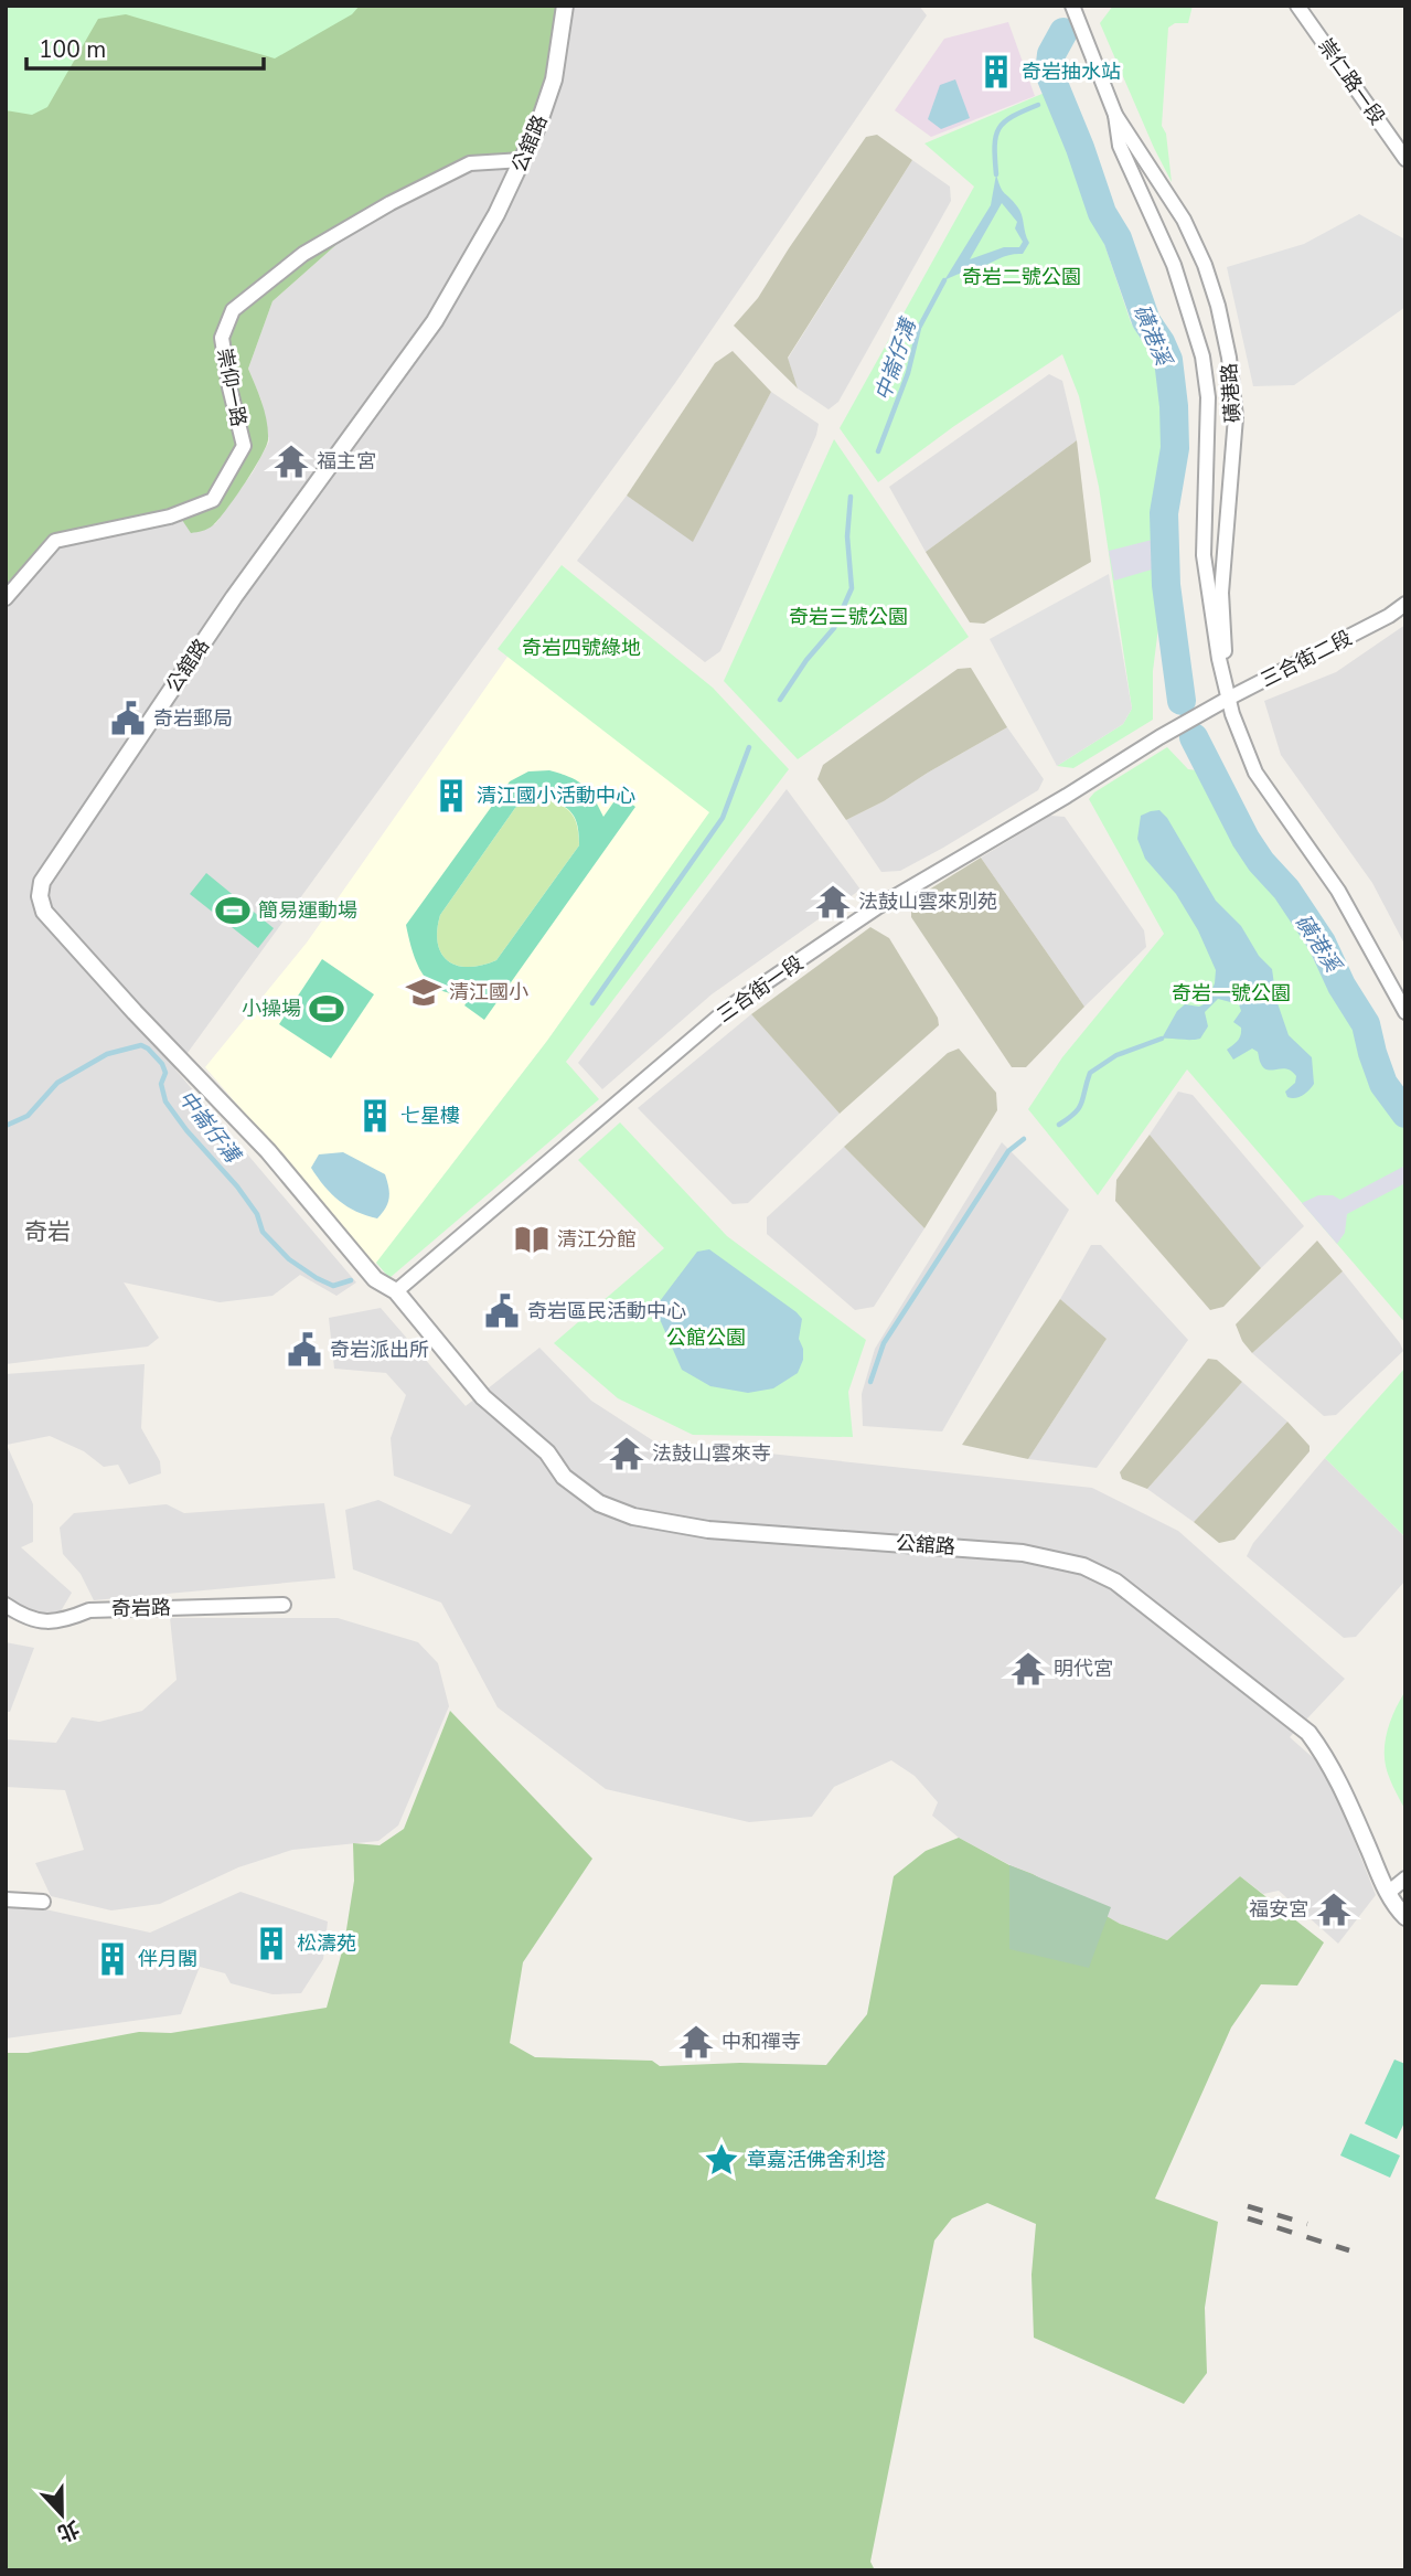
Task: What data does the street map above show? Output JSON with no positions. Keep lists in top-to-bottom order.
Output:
{
  "streets": {
    "street": [
      "崇仁路一段",
      "公舘路",
      "崇仰一路",
      "磺港路",
      "三合街二段",
      "三合街一段",
      "奇岩路"
    ]
  },
  "crossings": [
    ["公舘路", "崇仰一路"],
    ["公舘路", "三合街一段"],
    ["磺港路", "三合街二段"],
    ["三合街二段", "三合街一段"]
  ],
  "districts": ["奇岩"],
  "water": ["磺港溪", "中崙仔溝"],
  "parks": [
    "奇岩二號公園",
    "奇岩三號公園",
    "奇岩四號綠地",
    "奇岩一號公園",
    "公館公園"
  ],
  "places": {
    "building": [
      "奇岩抽水站",
      "清江國小活動中心",
      "七星樓",
      "松濤苑",
      "伴月閣"
    ],
    "temple": [
      "福主宮",
      "法鼓山雲來別苑",
      "法鼓山雲來寺",
      "明代宮",
      "福安宮",
      "中和禪寺"
    ],
    "public building": ["奇岩郵局", "奇岩區民活動中心", "奇岩派出所"],
    "sports": ["簡易運動場", "小操場"],
    "school or university": ["清江國小"],
    "library": ["清江分館"],
    "place": ["章嘉活佛舍利塔"]
  },
  "scale_bar": "100 m",
  "north": "bottom"
}
